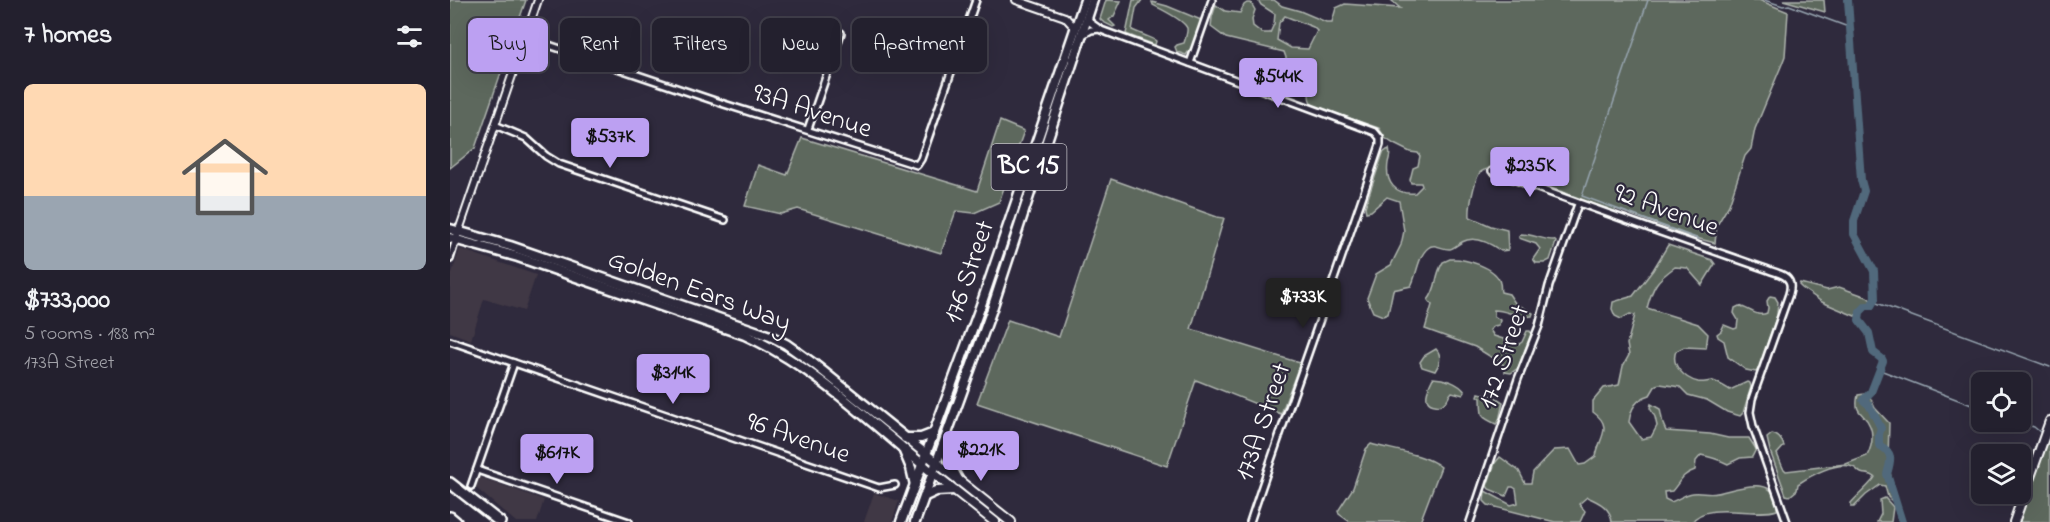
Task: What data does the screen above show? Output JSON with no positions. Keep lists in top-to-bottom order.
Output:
{
  "streets": {
    "main road": ["BC 15", "176 Street", "Golden Ears Way"],
    "street": [
      "93A Avenue",
      "92 Avenue",
      "172 Street",
      "173A Street",
      "96 Avenue"
    ]
  },
  "crossings": [
    ["92 Avenue", "172 Street"],
    ["176 Street", "Golden Ears Way"]
  ],
  "page": {
    "heading": "7 homes",
    "chip": [
      "Buy",
      "Rent",
      "Filters",
      "New",
      "Apartment"
    ],
    "price": [
      "$544K",
      "$537K",
      "$235K",
      "$733K",
      "$314K",
      "$221K",
      "$617K"
    ],
    "list": [
      {
        "name": "$733,000",
        "note": "5 rooms · 188 m² · 173A Street"
      }
    ]
  }
}
